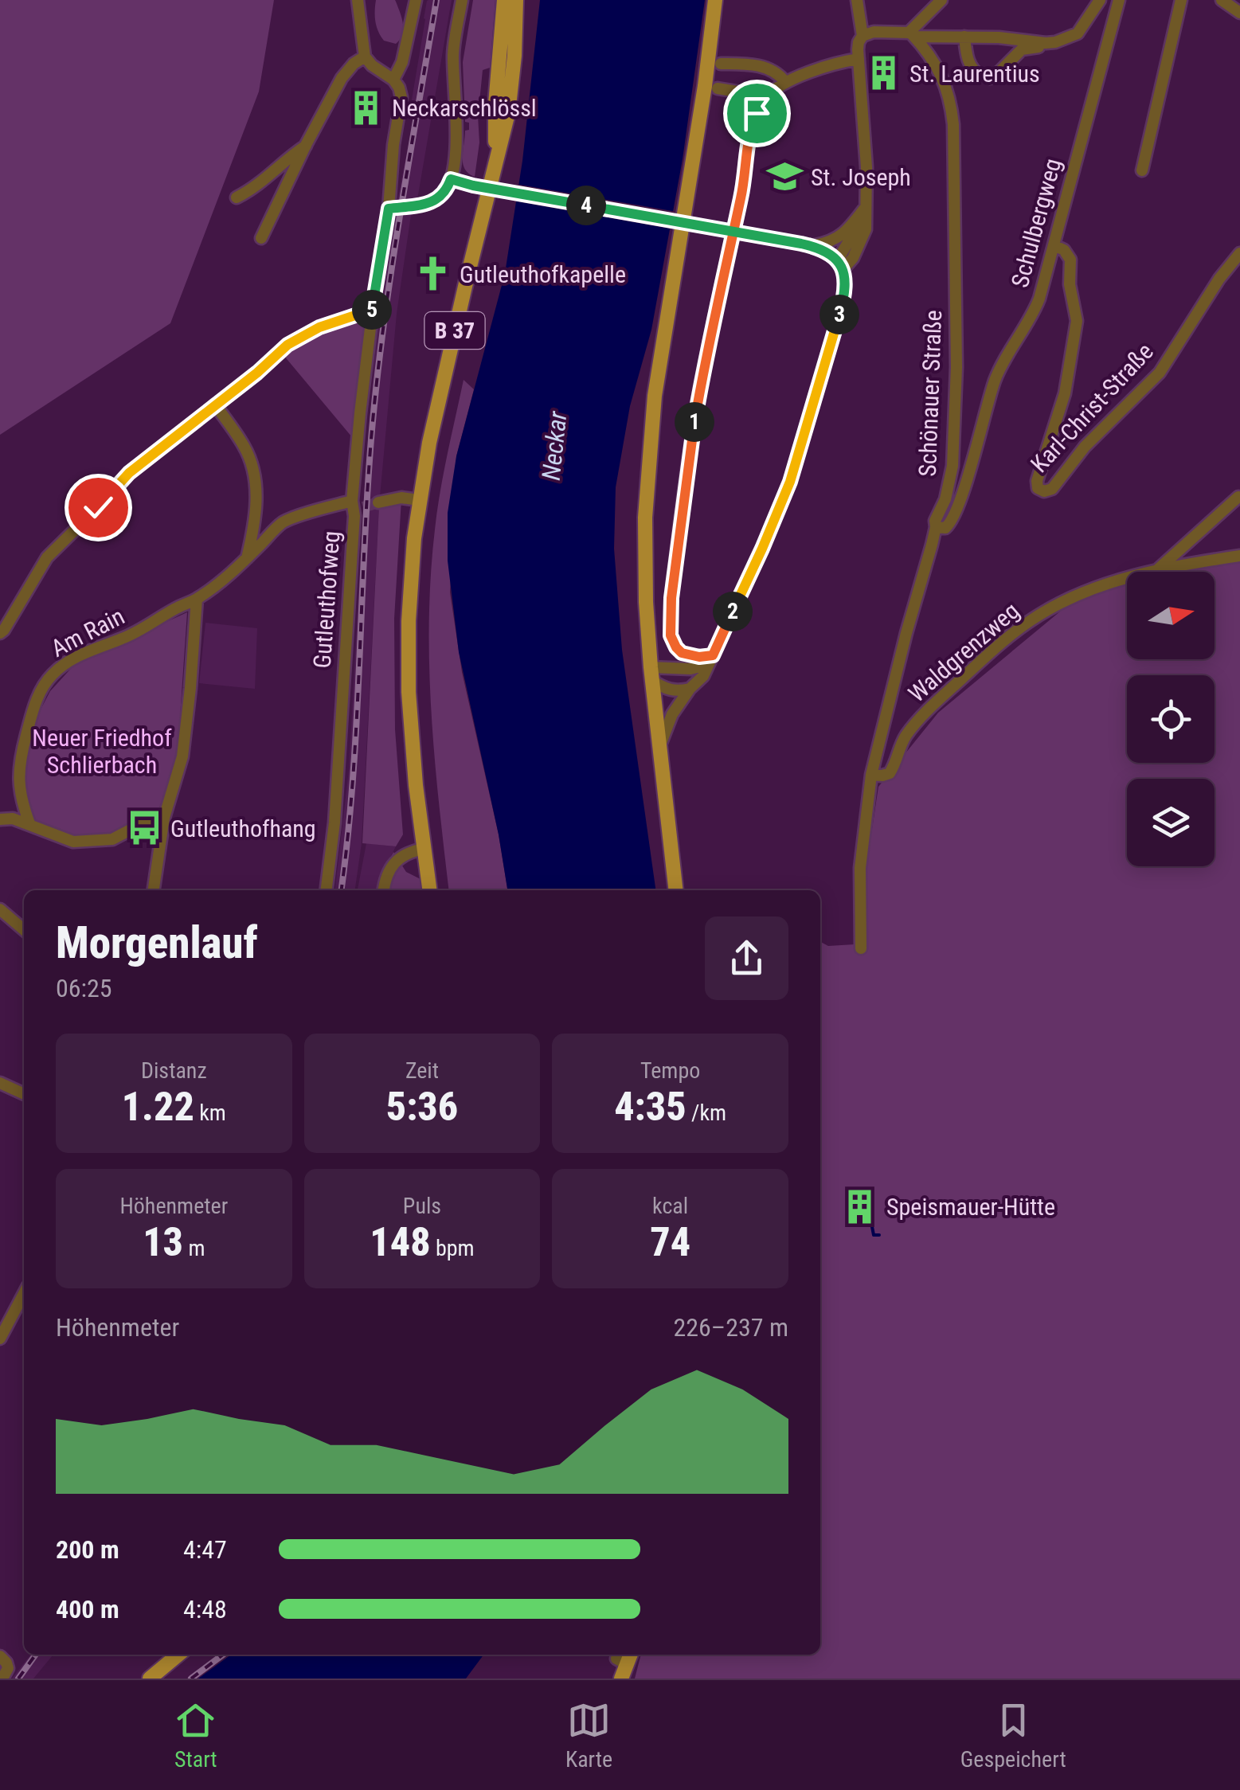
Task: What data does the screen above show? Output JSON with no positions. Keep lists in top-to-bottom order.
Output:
{
  "streets": {
    "main road": ["B 37"],
    "street": [
      "Schulbergweg",
      "Schönauer Straße",
      "Karl-Christ-Straße",
      "Gutleuthofweg",
      "Am Rain",
      "Waldgrenzweg"
    ]
  },
  "crossings": [
    ["Schulbergweg", "Schönauer Straße"],
    ["Schulbergweg", "Karl-Christ-Straße"],
    ["Schönauer Straße", "Waldgrenzweg"],
    ["Gutleuthofweg", "Am Rain"]
  ],
  "water": ["Neckar"],
  "parks": ["Neuer Friedhof Schlierbach"],
  "places": {
    "building": ["St. Laurentius", "Neckarschlössl", "Speismauer-Hütte"],
    "school or university": ["St. Joseph"],
    "church": ["Gutleuthofkapelle"],
    "bus stop": ["Gutleuthofhang"]
  },
  "north": "right",
  "page": {
    "pins": [
      "4",
      "5",
      "3",
      "1",
      "2"
    ],
    "heading": ["Morgenlauf", "06:25"],
    "stats": [
      ["Distanz", "1.22 km"],
      ["Zeit", "5:36"],
      ["Tempo", "4:35 /km"],
      ["Höhenmeter", "13 m"],
      ["Puls", "148 bpm"],
      ["kcal", "74"]
    ],
    "chart": ["Höhenmeter", "226–237 m"],
    "list": [
      {
        "name": "200 m",
        "note": "4:47"
      },
      {
        "name": "400 m",
        "note": "4:48"
      }
    ],
    "tabs": ["Start", "Karte", "Gespeichert"]
  }
}
